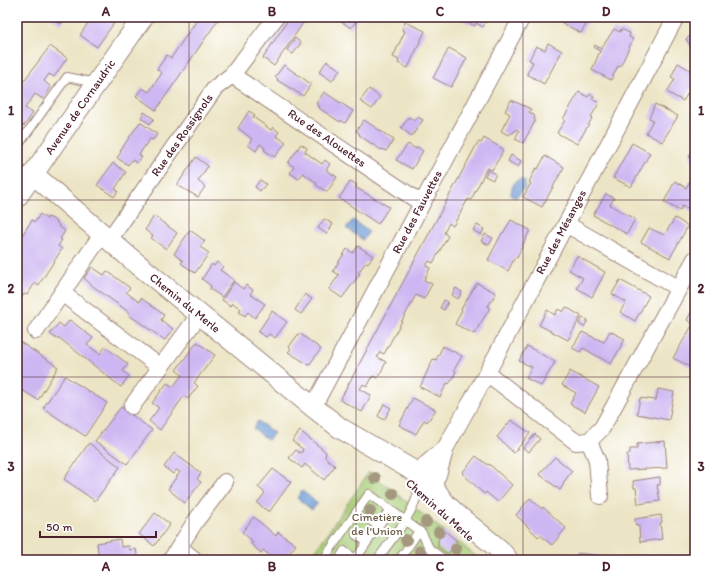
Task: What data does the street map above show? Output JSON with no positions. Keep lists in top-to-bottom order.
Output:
{
  "streets": {
    "street": [
      "Avenue de Cornaudric",
      "Rue des Rossignols",
      "Rue des Alouettes",
      "Rue des Fauvettes",
      "Rue des Mésanges",
      "Chemin du Merle"
    ]
  },
  "crossings": [
    ["Avenue de Cornaudric", "Chemin du Merle"],
    ["Rue des Rossignols", "Rue des Alouettes"],
    ["Rue des Rossignols", "Chemin du Merle"],
    ["Rue des Alouettes", "Rue des Fauvettes"],
    ["Rue des Fauvettes", "Chemin du Merle"],
    ["Rue des Mésanges", "Chemin du Merle"]
  ],
  "parks": ["Cimetière de l'Union"],
  "scale_bar": "50 m",
  "grid": {
    "columns": [
      "A",
      "B",
      "C",
      "D"
    ],
    "rows": ["1", "2", "3"]
  }
}
